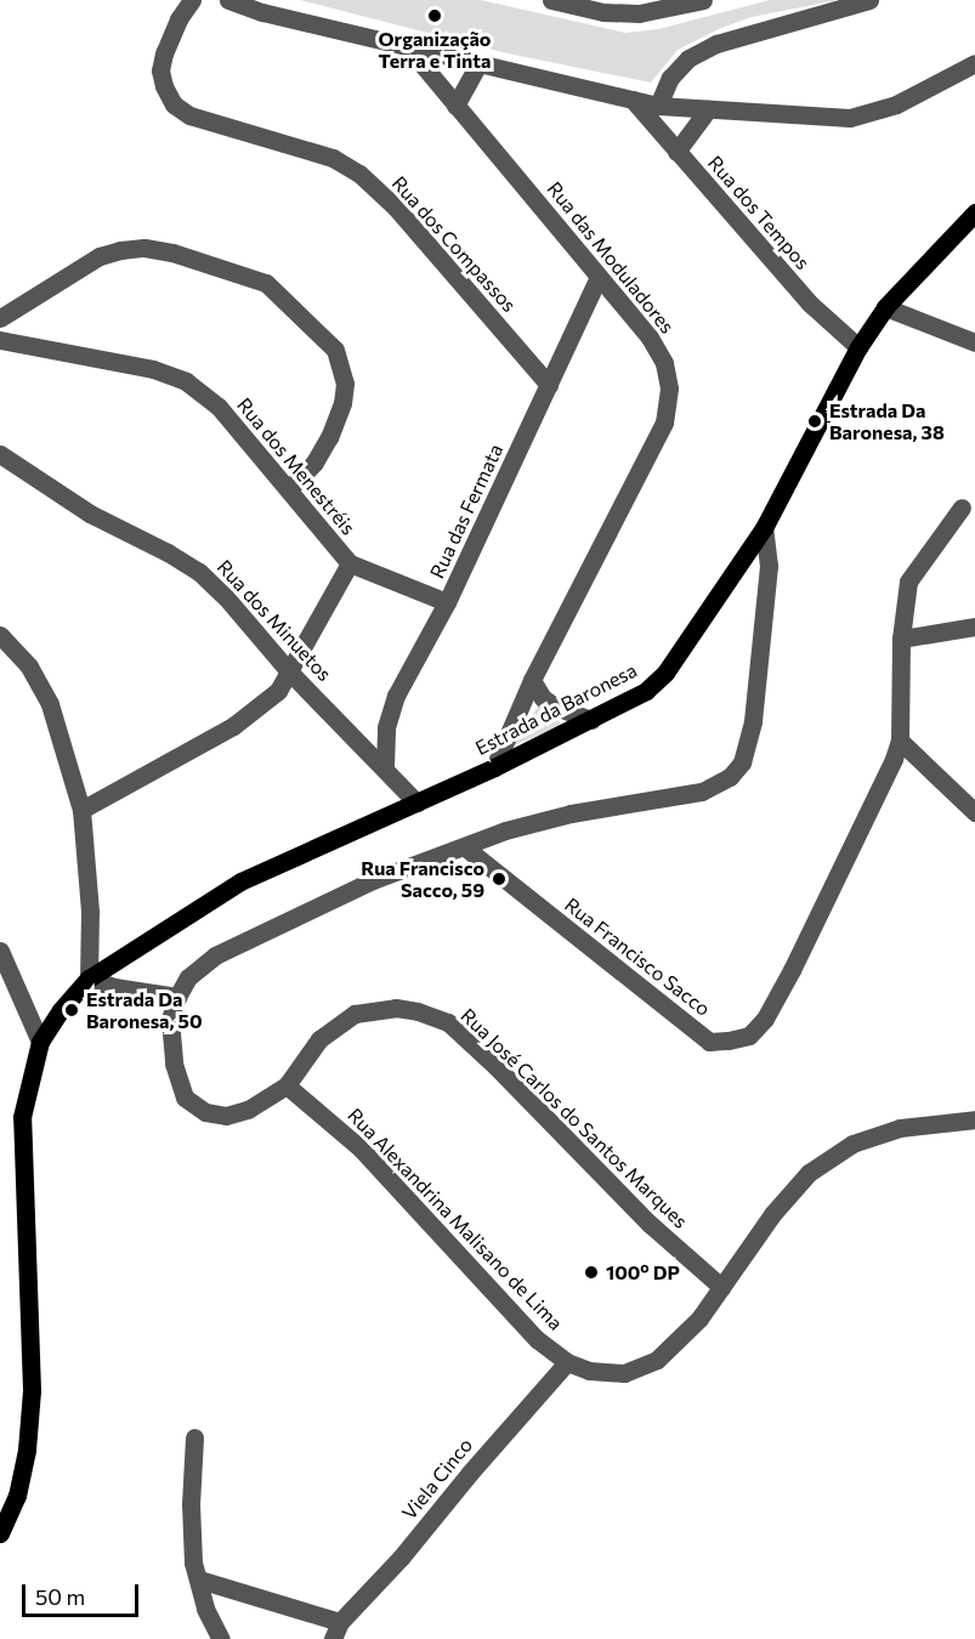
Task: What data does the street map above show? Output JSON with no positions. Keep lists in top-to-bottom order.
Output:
{
  "streets": {
    "main road": ["Estrada da Baronesa"],
    "street": [
      "Rua dos Tempos",
      "Rua dos Compassos",
      "Rua das Moduladores",
      "Rua dos Menestréis",
      "Rua das Fermata",
      "Rua dos Minuetos",
      "Rua Francisco Sacco",
      "Rua José Carlos do Santos Marques",
      "Rua Alexandrina Malisano de Lima",
      "Viela Cinco"
    ]
  },
  "crossings": [
    ["Rua dos Tempos", "Estrada da Baronesa"],
    ["Rua dos Compassos", "Rua das Fermata"],
    ["Rua das Moduladores", "Rua das Fermata"],
    ["Rua das Moduladores", "Estrada da Baronesa"],
    ["Rua dos Menestréis", "Rua das Fermata"],
    ["Rua dos Menestréis", "Rua dos Minuetos"],
    ["Rua das Fermata", "Rua dos Minuetos"],
    ["Rua dos Minuetos", "Estrada da Baronesa"],
    ["Rua José Carlos do Santos Marques", "Rua Alexandrina Malisano de Lima"],
    ["Rua Alexandrina Malisano de Lima", "Viela Cinco"]
  ],
  "places": [
    "Organização Terra e Tinta",
    "Estrada Da Baronesa, 38",
    "Rua Francisco Sacco, 59",
    "Estrada Da Baronesa, 50",
    "100º DP"
  ],
  "scale_bar": "50 m"
}
